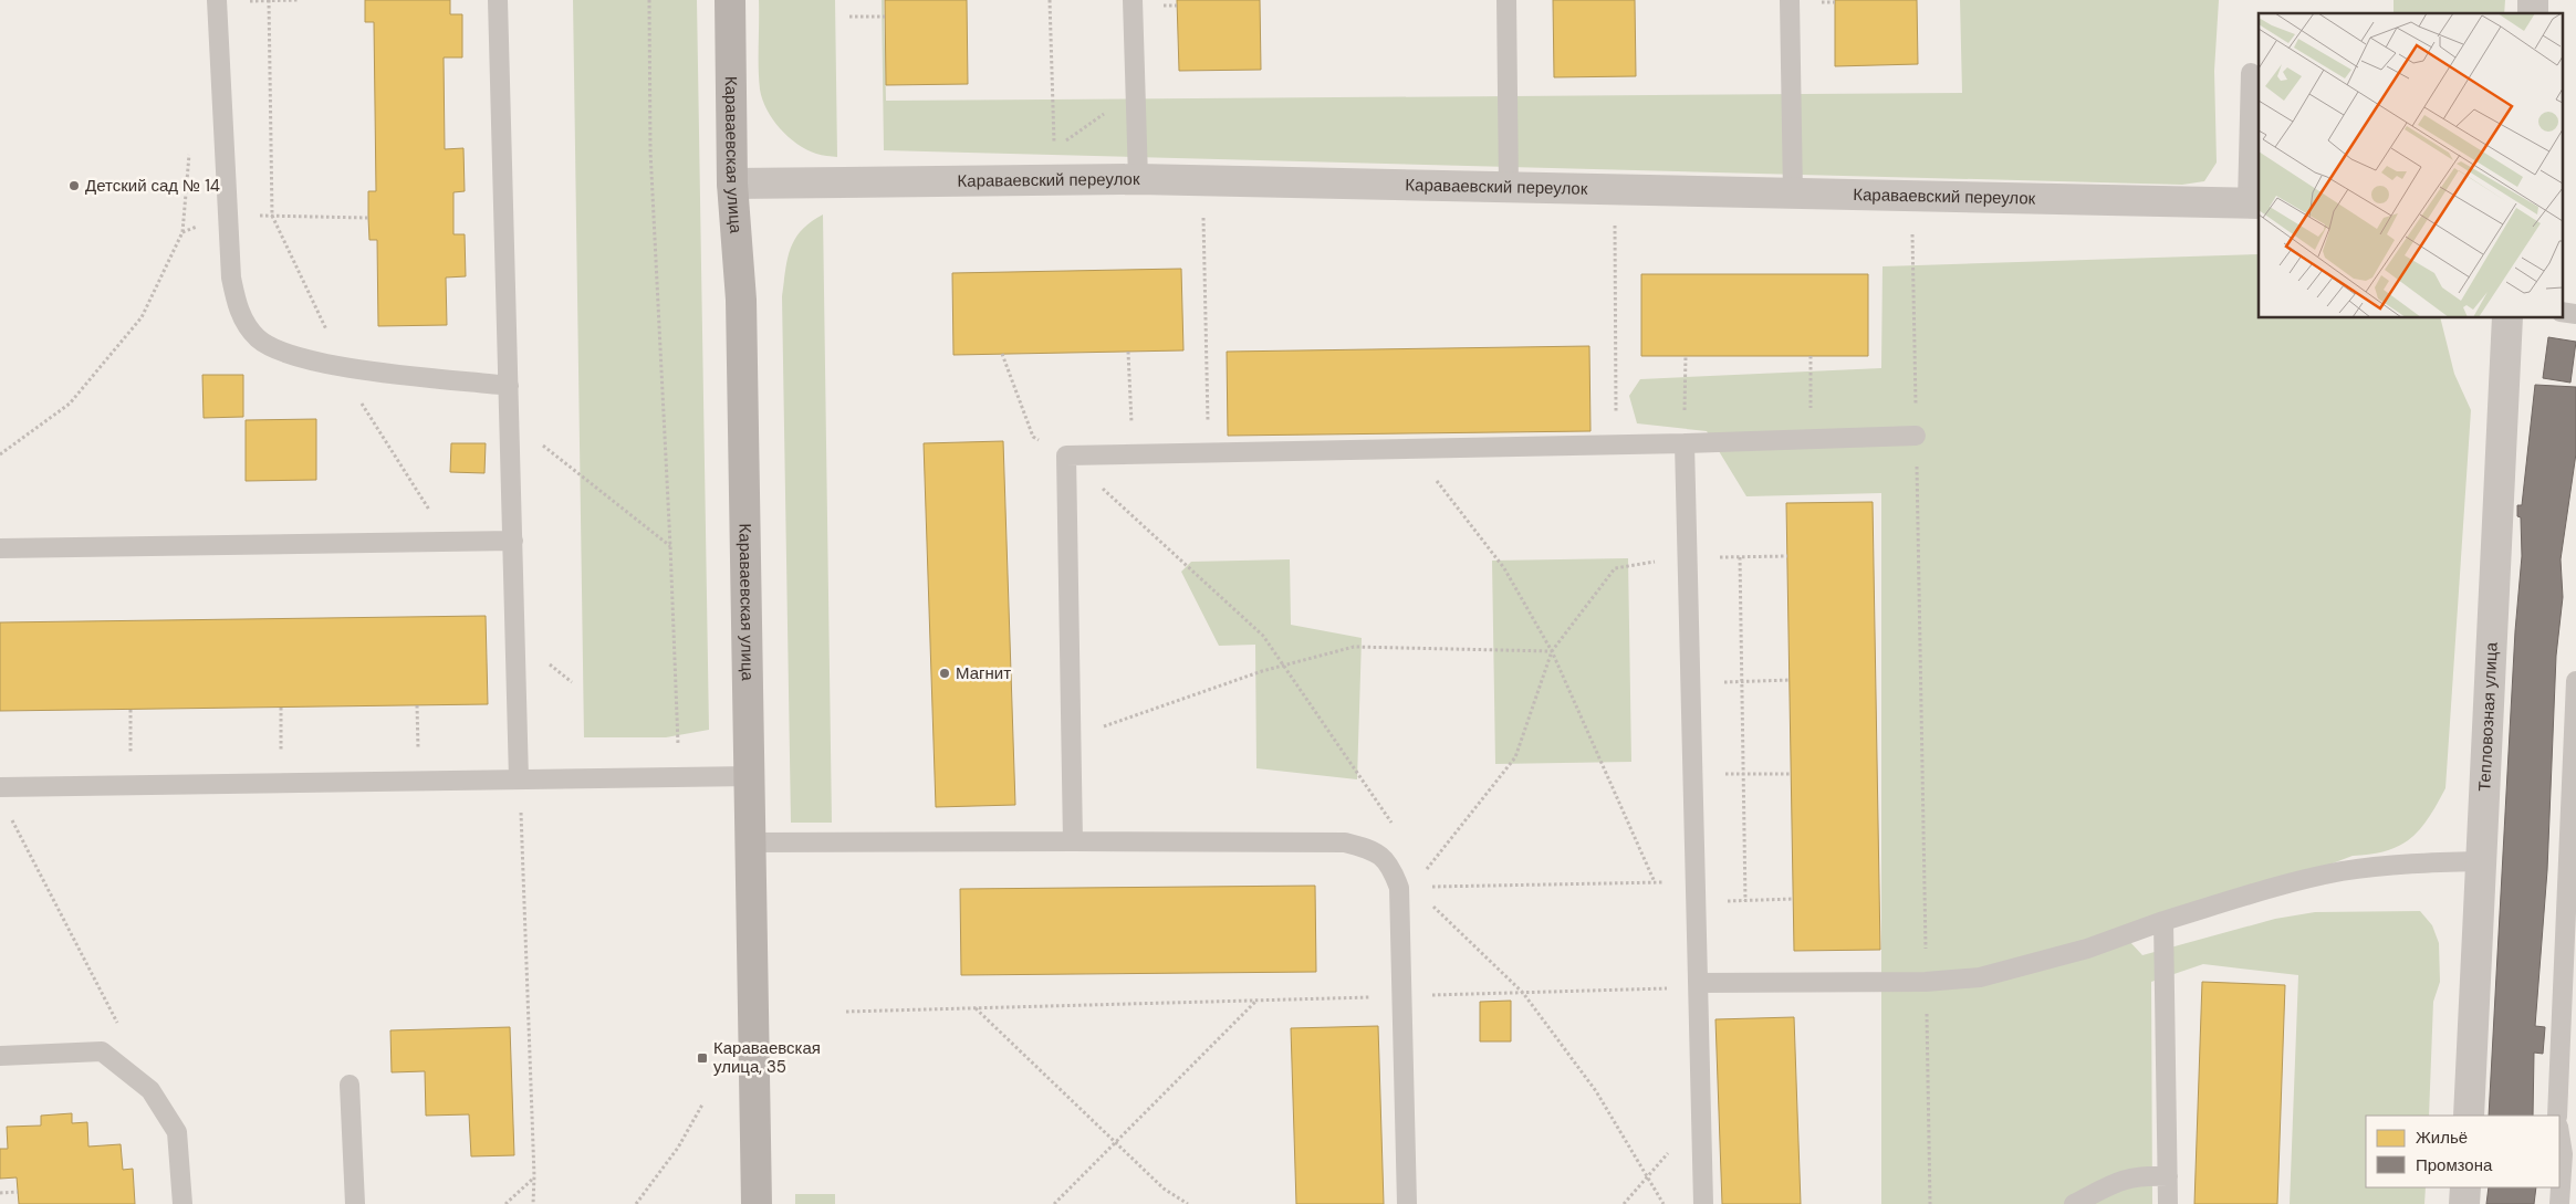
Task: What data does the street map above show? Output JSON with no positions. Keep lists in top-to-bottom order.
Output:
{
  "streets": {
    "street": ["Караваевская улица", "Караваевский переулок", "Тепловозная улица"]
  },
  "crossings": [
    ["Караваевская улица", "Караваевский переулок"]
  ],
  "places": {
    "other": ["Детский сад № 14", "Магнит"],
    "transit": ["Караваевская улица, 35"]
  },
  "legend": ["Жильё", "Промзона"]
}
